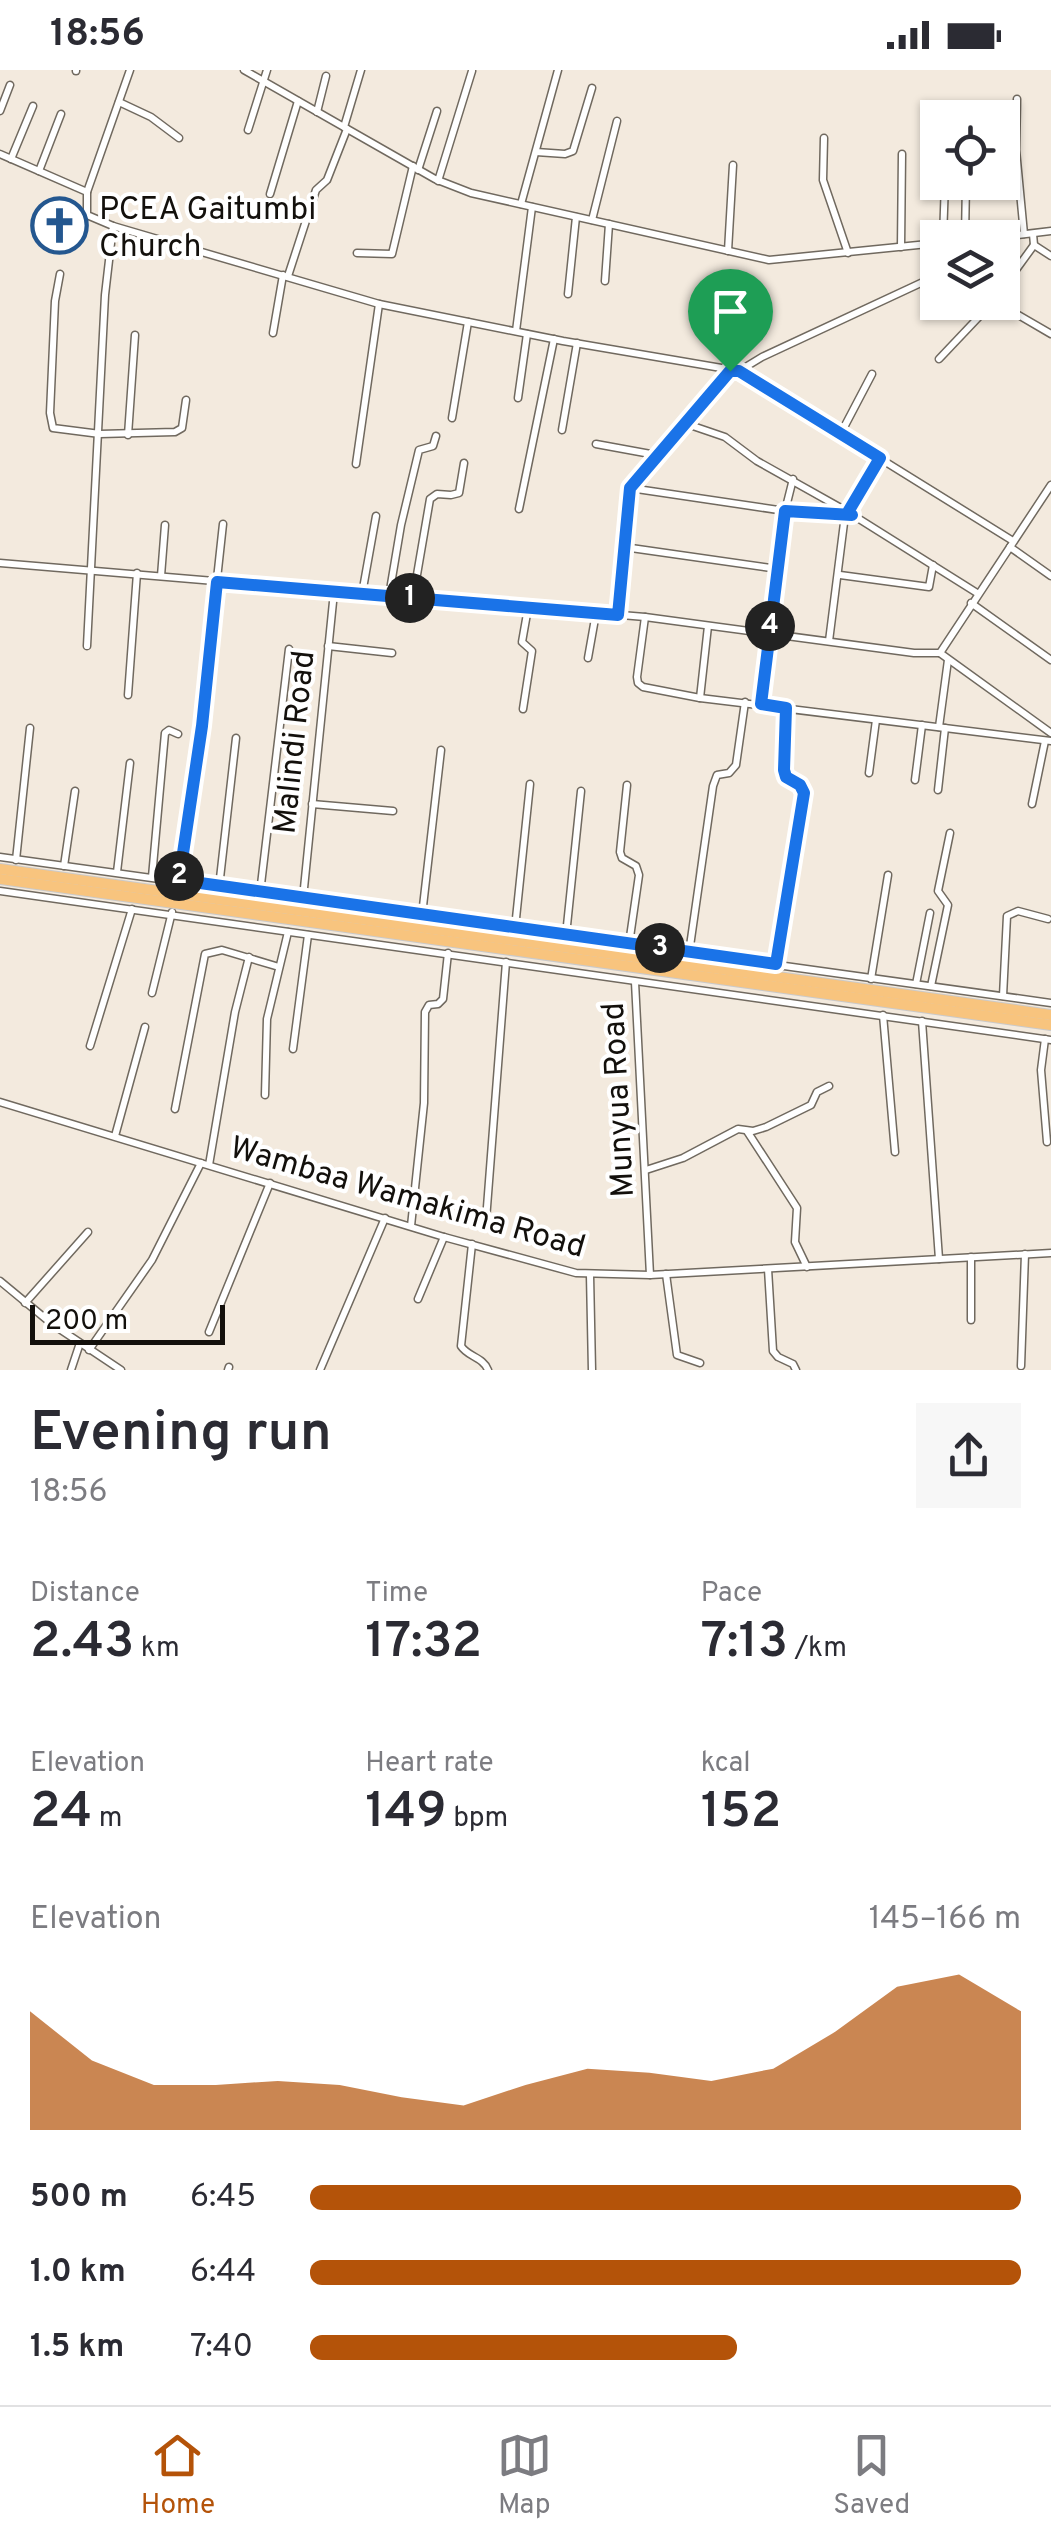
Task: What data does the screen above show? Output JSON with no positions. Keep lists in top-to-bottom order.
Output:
{
  "streets": {
    "street": ["Malindi Road", "Munyua Road", "Wambaa Wamakima Road"]
  },
  "crossings": [
    ["Munyua Road", "Wambaa Wamakima Road"]
  ],
  "places": {
    "church": ["PCEA Gaitumbi Church"]
  },
  "scale_bar": "200 m",
  "page": {
    "status": "18:56",
    "pins": [
      "1",
      "4",
      "2",
      "3"
    ],
    "scale": "200 m",
    "heading": ["Evening run", "18:56"],
    "stats": [
      ["Distance", "2.43 km"],
      ["Time", "17:32"],
      ["Pace", "7:13 /km"],
      ["Elevation", "24 m"],
      ["Heart rate", "149 bpm"],
      ["kcal", "152"]
    ],
    "chart": ["Elevation", "145–166 m"],
    "list": [
      {
        "name": "500 m",
        "note": "6:45"
      },
      {
        "name": "1.0 km",
        "note": "6:44"
      },
      {
        "name": "1.5 km",
        "note": "7:40"
      }
    ],
    "tabs": ["Home", "Map", "Saved"]
  }
}
